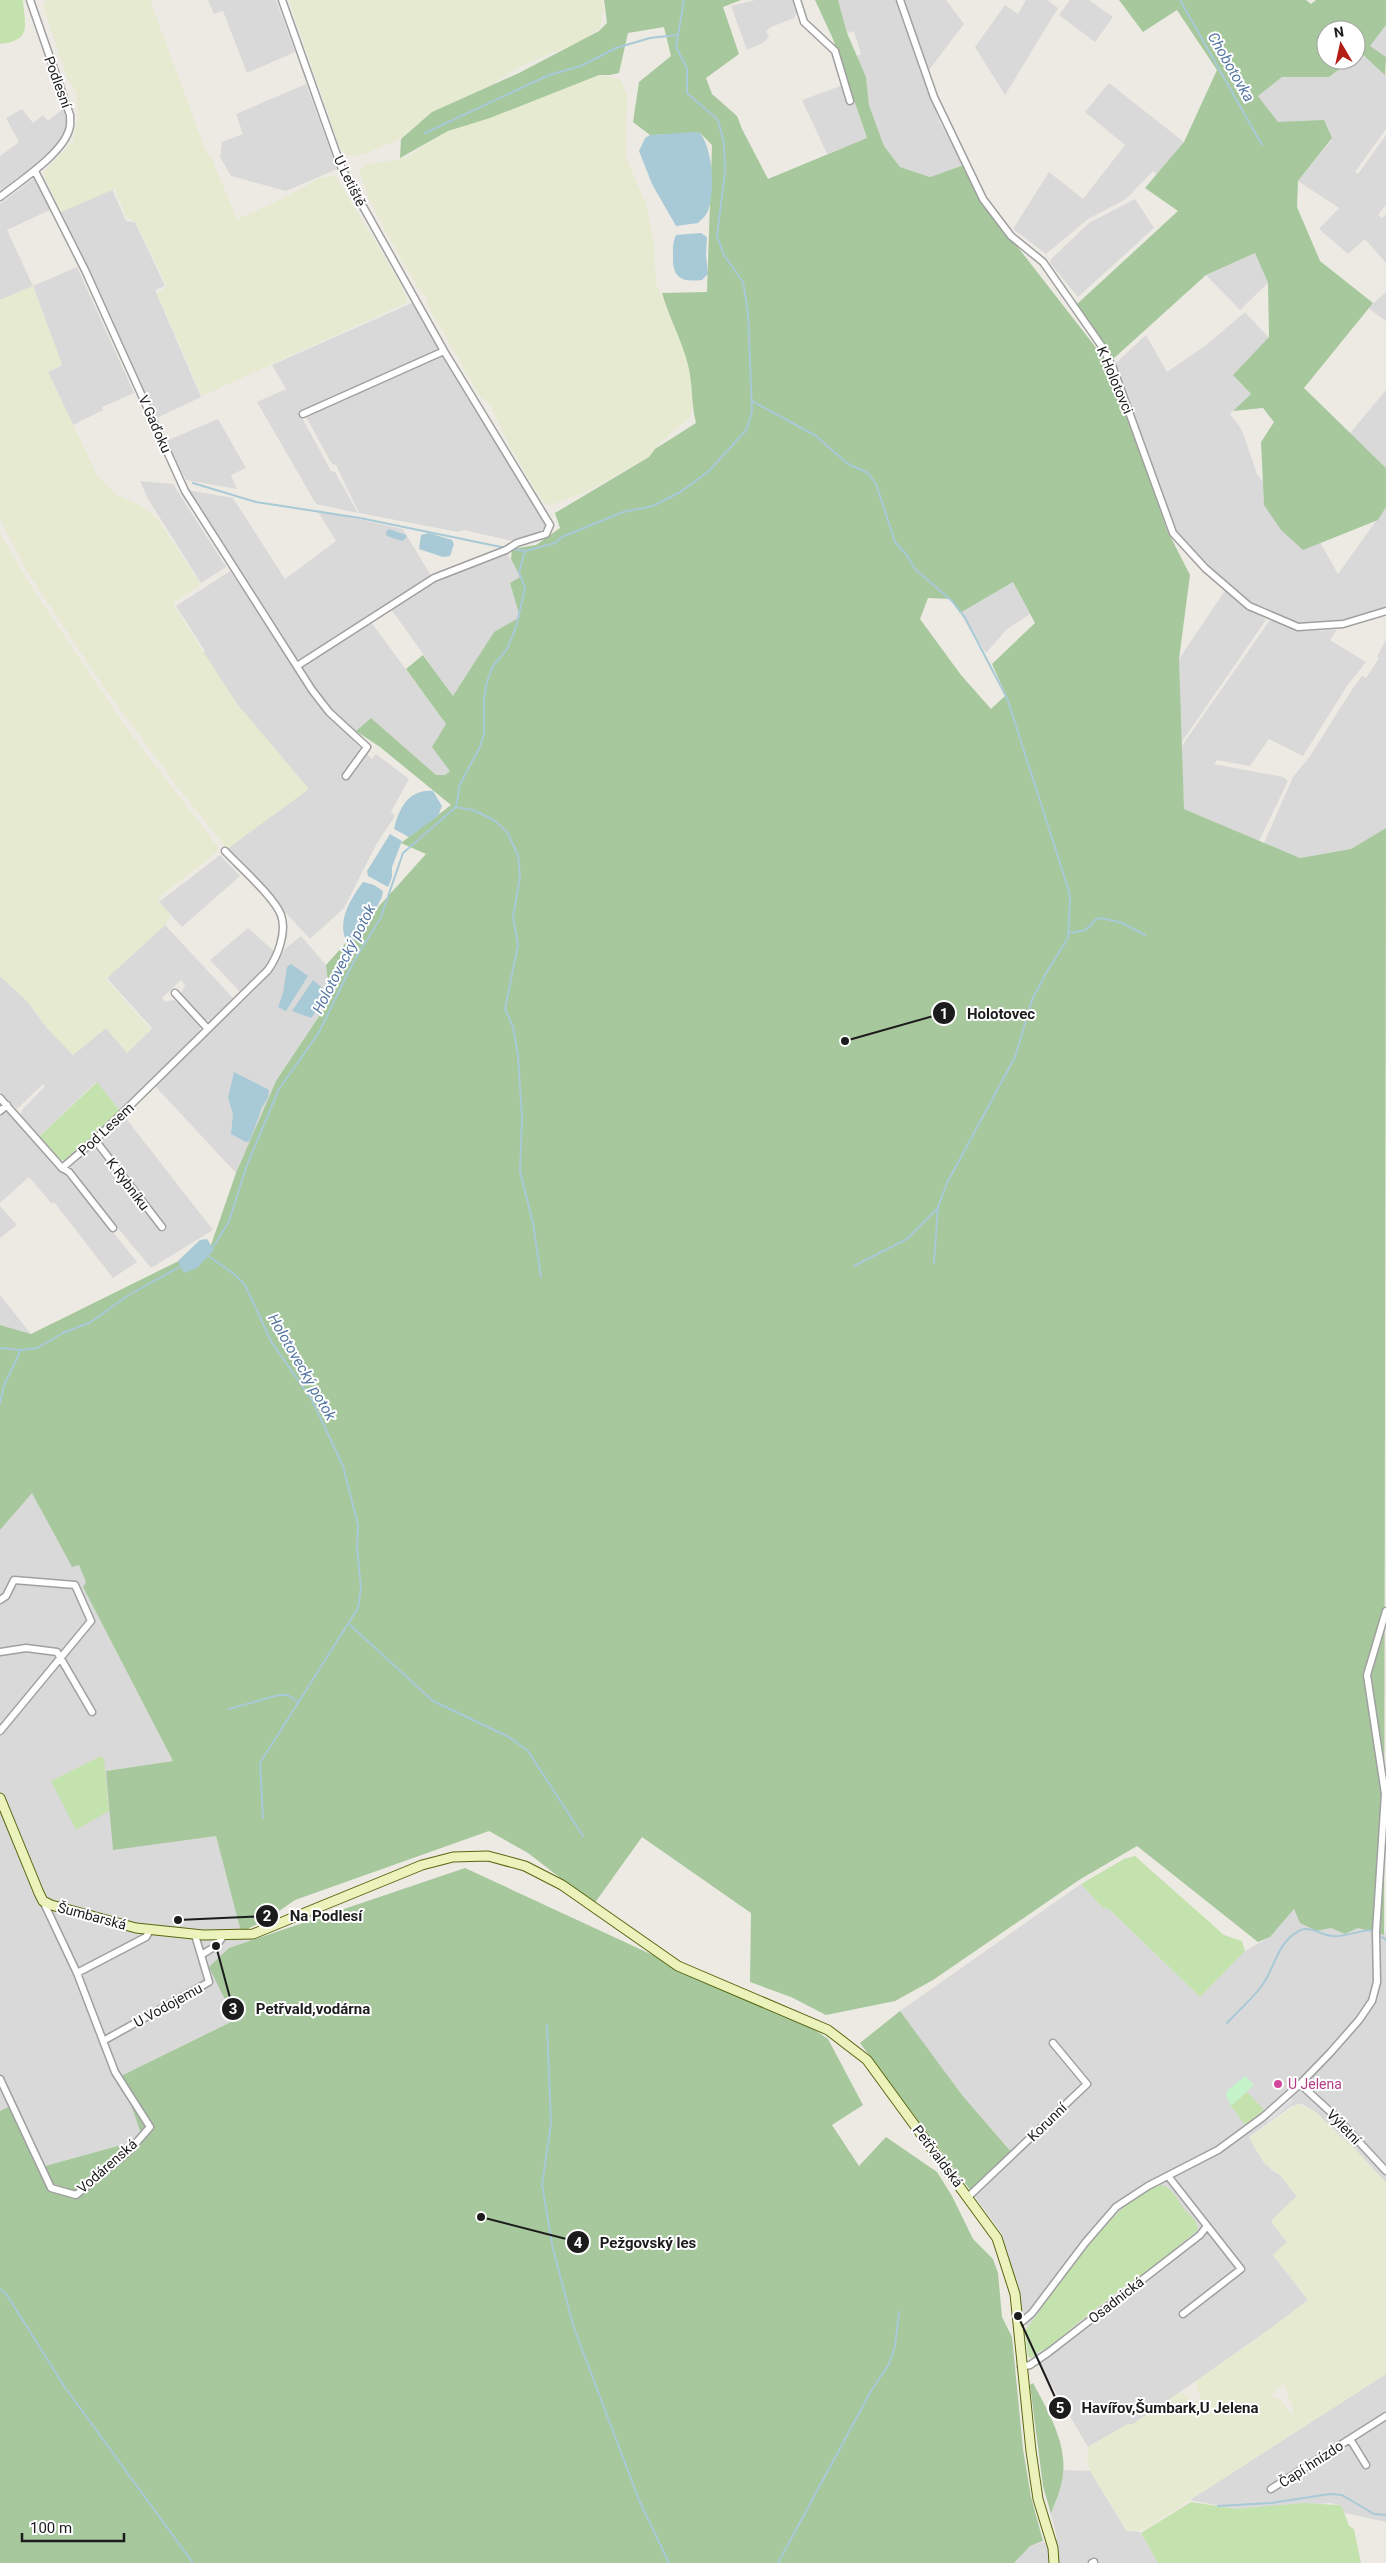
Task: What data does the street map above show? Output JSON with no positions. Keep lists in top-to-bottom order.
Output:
{
  "streets": {
    "street": [
      "Podlesní",
      "U Letiště",
      "K Holotovci",
      "V Gaďoku",
      "Pod Lesem",
      "K Rybníku",
      "Šumbarská",
      "U Vodojemu",
      "Korunní",
      "Výletní",
      "Petřvaldská",
      "Vodárenská",
      "Osadnická",
      "Čapí hnízdo"
    ]
  },
  "crossings": [
    ["Podlesní", "V Gaďoku"],
    ["U Letiště", "V Gaďoku"],
    ["Pod Lesem", "K Rybníku"],
    ["Šumbarská", "U Vodojemu"],
    ["Šumbarská", "Petřvaldská"],
    ["Šumbarská", "Vodárenská"],
    ["U Vodojemu", "Vodárenská"],
    ["Korunní", "Petřvaldská"],
    ["Petřvaldská", "Osadnická"]
  ],
  "water": ["Chobotovka", "Holotovecký potok"],
  "places": [
    "Holotovec",
    "Na Podlesí",
    "Petřvald,vodárna",
    "U Jelena",
    "Pežgovský les",
    "Havířov,Šumbark,U Jelena"
  ],
  "scale_bar": "100 m",
  "north": "top"
}
